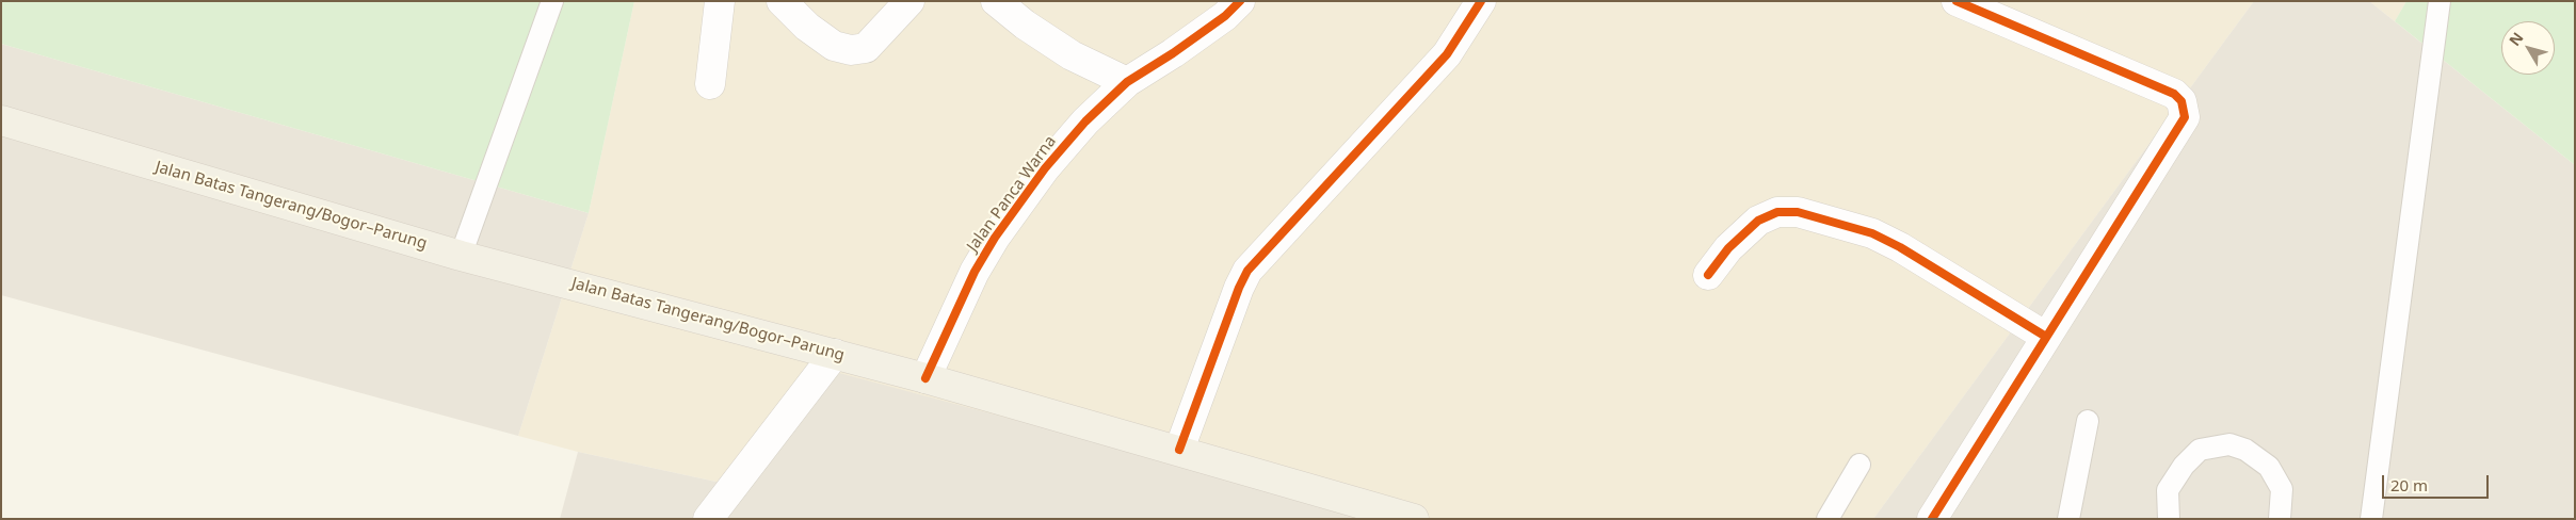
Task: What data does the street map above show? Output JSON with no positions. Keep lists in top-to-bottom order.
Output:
{
  "streets": {
    "main road": ["Jalan Batas Tangerang/Bogor–Parung"],
    "street": ["Jalan Panca Warna"]
  },
  "crossings": [
    ["Jalan Panca Warna", "Jalan Batas Tangerang/Bogor–Parung"]
  ],
  "scale_bar": "20 m",
  "north": "top left"
}
